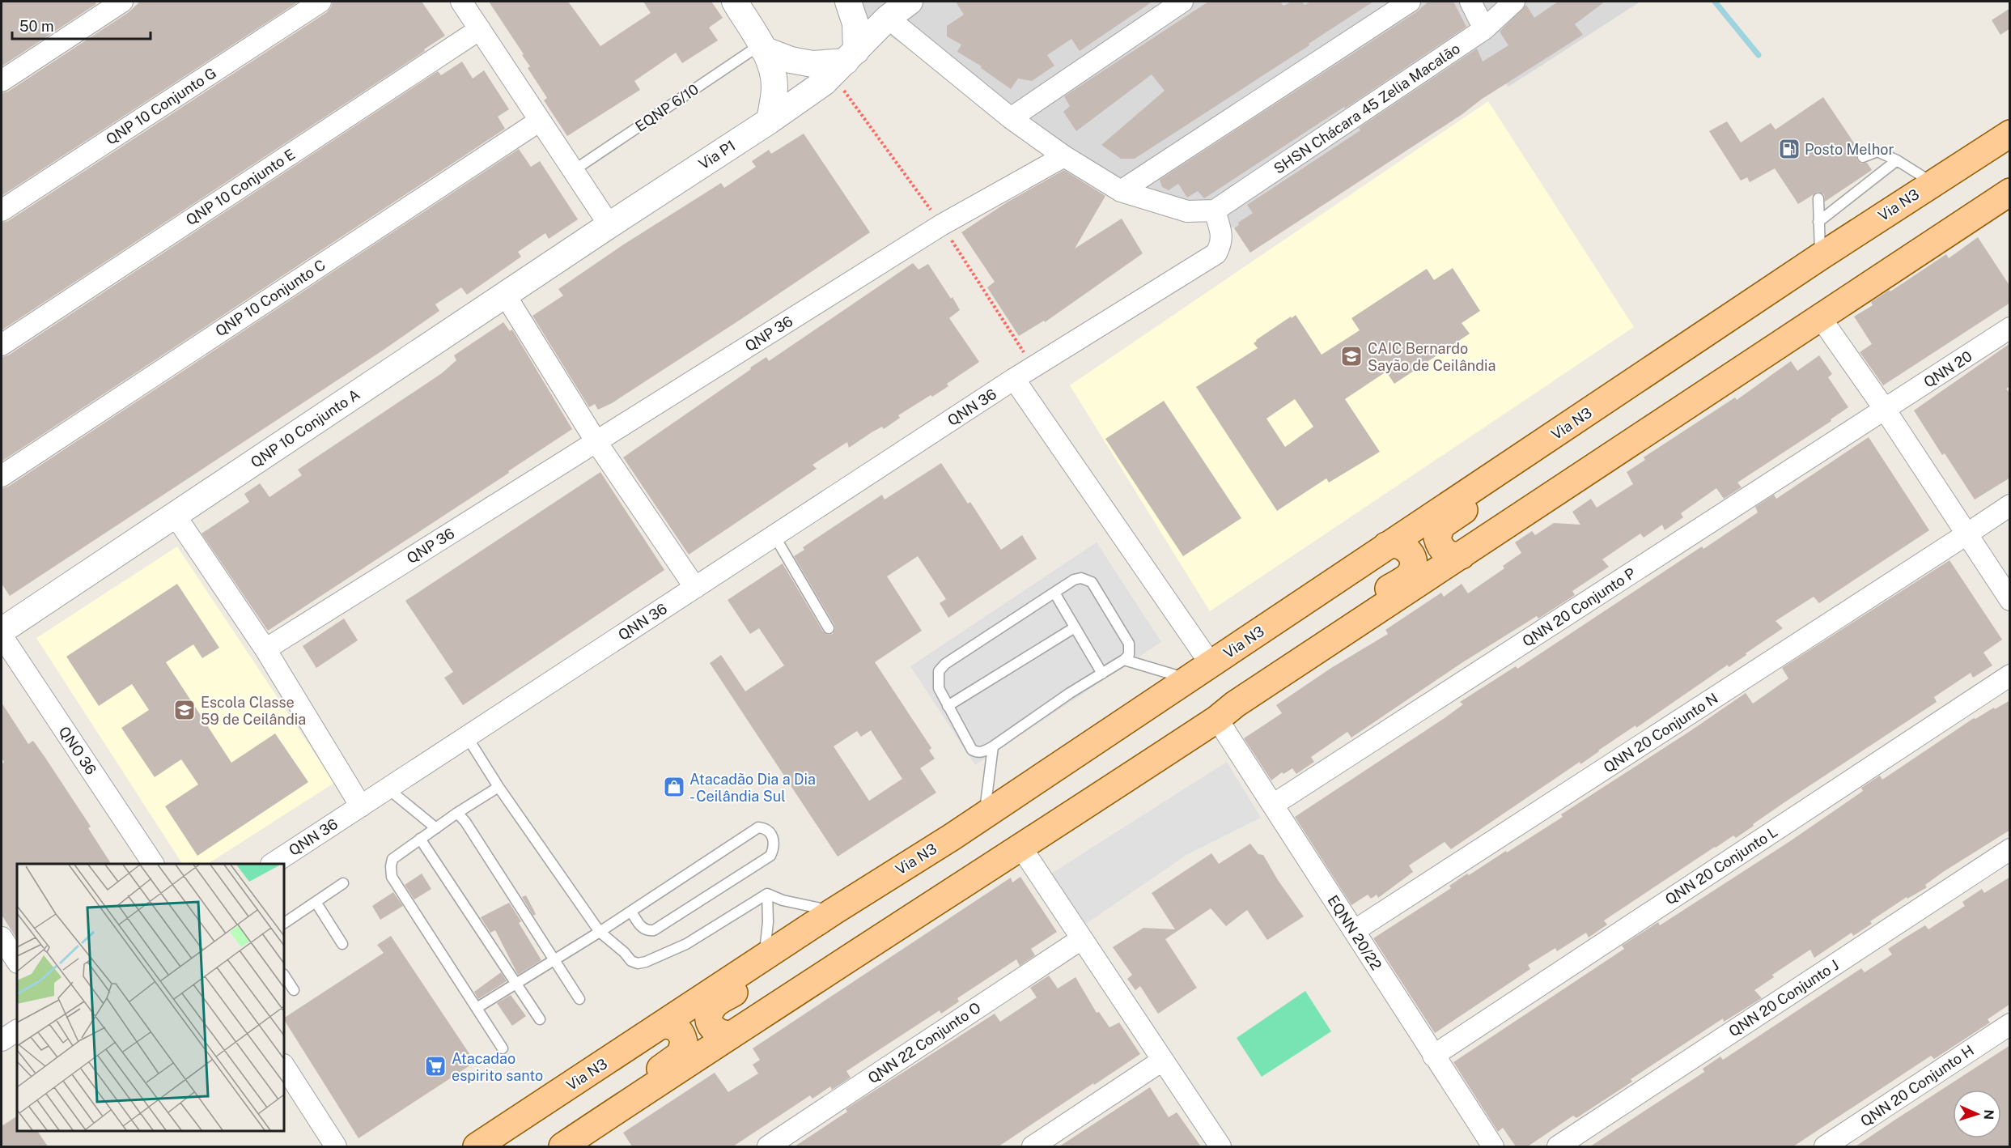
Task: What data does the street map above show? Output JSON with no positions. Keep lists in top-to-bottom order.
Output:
{
  "streets": {
    "main road": ["Via N3"],
    "street": [
      "QNP 10 Conjunto G",
      "SHSN Chácara 45 Zelia Macalão",
      "Via P1",
      "QNP 10 Conjunto E",
      "QNP 10 Conjunto C",
      "QNP 36",
      "QNN 20",
      "QNN 36",
      "QNP 10 Conjunto A",
      "QNN 20 Conjunto P",
      "QNN 20 Conjunto N",
      "QNO 36",
      "QNN 20 Conjunto L",
      "EQNN 20/22",
      "QNN 20 Conjunto J",
      "QNN 22 Conjunto O",
      "QNN 20 Conjunto H"
    ],
    "lane": ["EQNP 6/10"]
  },
  "crossings": [
    ["SHSN Chácara 45 Zelia Macalão", "QNN 36"],
    ["Via P1", "QNP 10 Conjunto A"],
    ["QNN 20", "QNN 20 Conjunto P"],
    ["QNN 20 Conjunto P", "EQNN 20/22"],
    ["QNN 20 Conjunto N", "EQNN 20/22"],
    ["QNN 20 Conjunto L", "EQNN 20/22"]
  ],
  "places": {
    "fuel station": ["Posto Melhor"],
    "school or university": ["CAIC Bernardo Sayão de Ceilândia", "Escola Classe 59 de Ceilândia"],
    "shop": ["Atacadão Dia a Dia - Ceilândia Sul"],
    "supermarket": ["Atacadao espirito santo"]
  },
  "scale_bar": "50 m",
  "north": "right"
}
